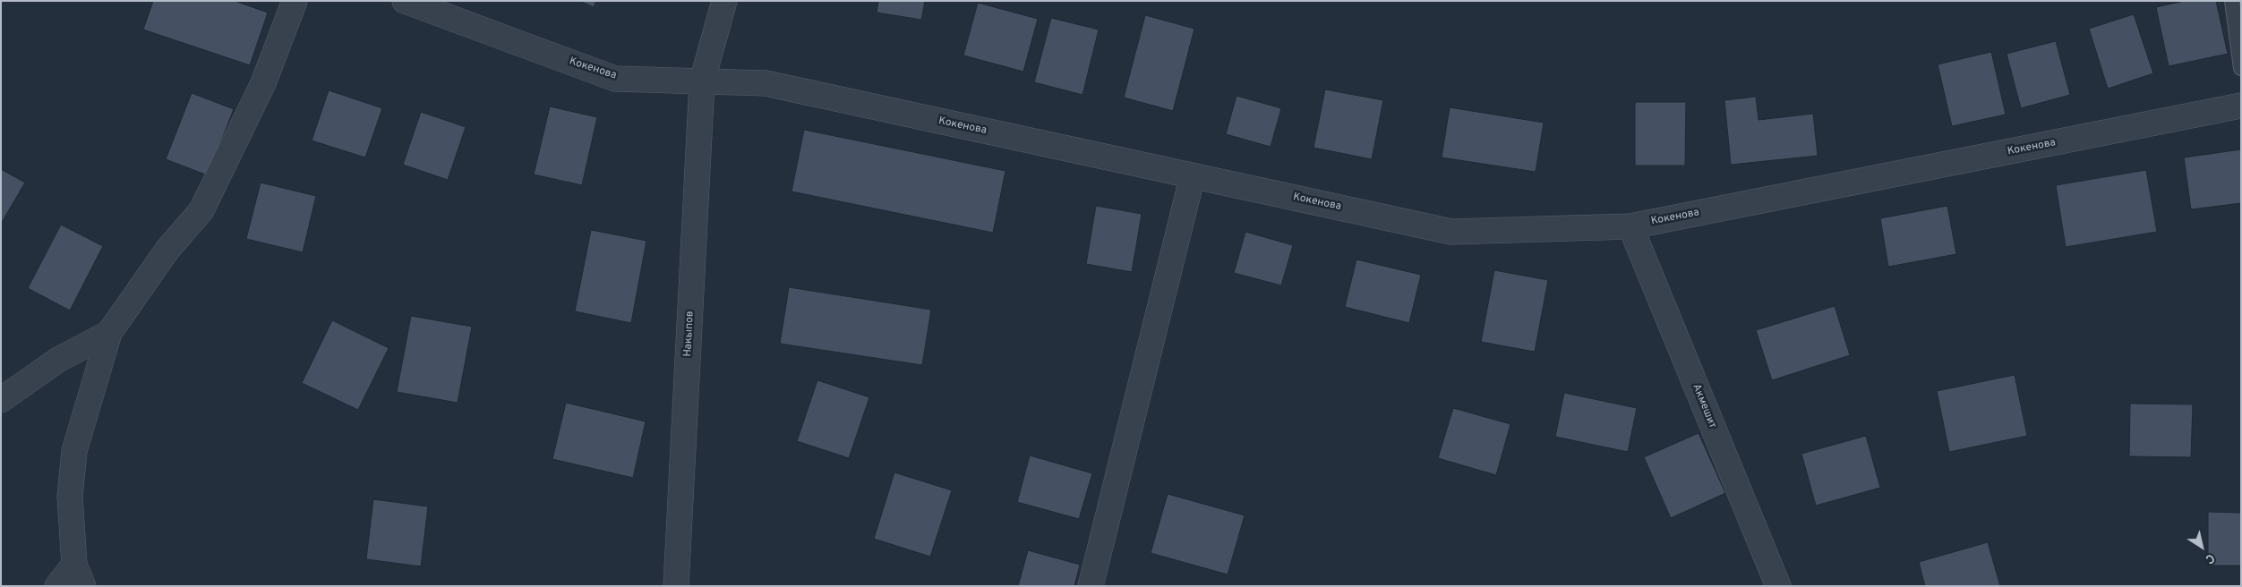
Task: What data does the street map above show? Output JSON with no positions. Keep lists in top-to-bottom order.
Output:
{
  "streets": {
    "street": ["Кокенова", "Накыпов", "Акмешит"]
  },
  "crossings": [
    ["Кокенова", "Накыпов"],
    ["Кокенова", "Акмешит"]
  ],
  "north": "bottom right"
}
